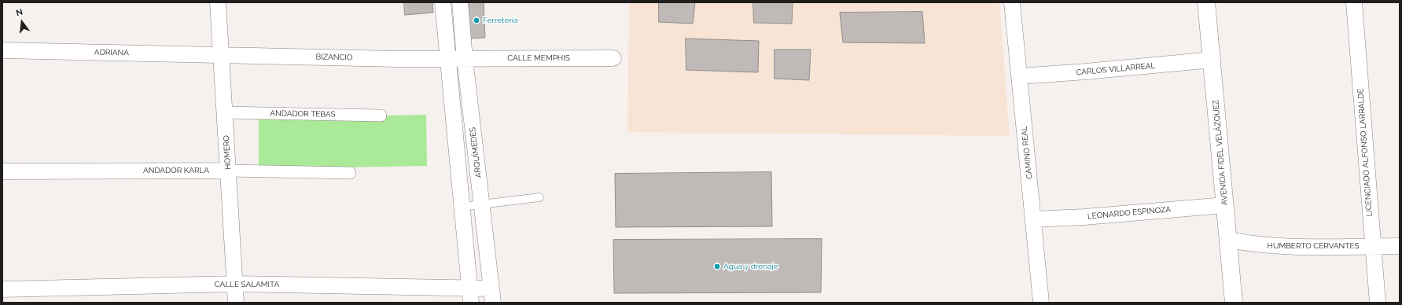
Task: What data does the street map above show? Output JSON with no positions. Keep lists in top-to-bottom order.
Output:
{
  "streets": {
    "street": [
      "ADRIANA",
      "BIZANCIO",
      "CALLE MEMPHIS",
      "CARLOS VILLARREAL",
      "ANDADOR TEBAS",
      "HOMERO",
      "ARQUÍMEDES",
      "CAMINO REAL",
      "AVENIDA FIDEL VELÁZQUEZ",
      "LICENCIADO ALFONSO LARRALDE",
      "ANDADOR KARLA",
      "LEONARDO ESPINOZA",
      "HUMBERTO CERVANTES",
      "CALLE SALAMITA"
    ]
  },
  "crossings": [
    ["ADRIANA", "BIZANCIO"],
    ["ADRIANA", "HOMERO"],
    ["BIZANCIO", "CALLE MEMPHIS"],
    ["BIZANCIO", "HOMERO"],
    ["BIZANCIO", "ARQUÍMEDES"],
    ["CALLE MEMPHIS", "ARQUÍMEDES"],
    ["CARLOS VILLARREAL", "CAMINO REAL"],
    ["CARLOS VILLARREAL", "AVENIDA FIDEL VELÁZQUEZ"],
    ["ANDADOR TEBAS", "HOMERO"],
    ["HOMERO", "ANDADOR KARLA"],
    ["HOMERO", "CALLE SALAMITA"],
    ["ARQUÍMEDES", "CALLE SALAMITA"],
    ["CAMINO REAL", "LEONARDO ESPINOZA"],
    ["AVENIDA FIDEL VELÁZQUEZ", "LEONARDO ESPINOZA"],
    ["AVENIDA FIDEL VELÁZQUEZ", "HUMBERTO CERVANTES"],
    ["LICENCIADO ALFONSO LARRALDE", "HUMBERTO CERVANTES"]
  ],
  "places": ["Ferretería", "Agua y drenaje"],
  "north": "top"
}
